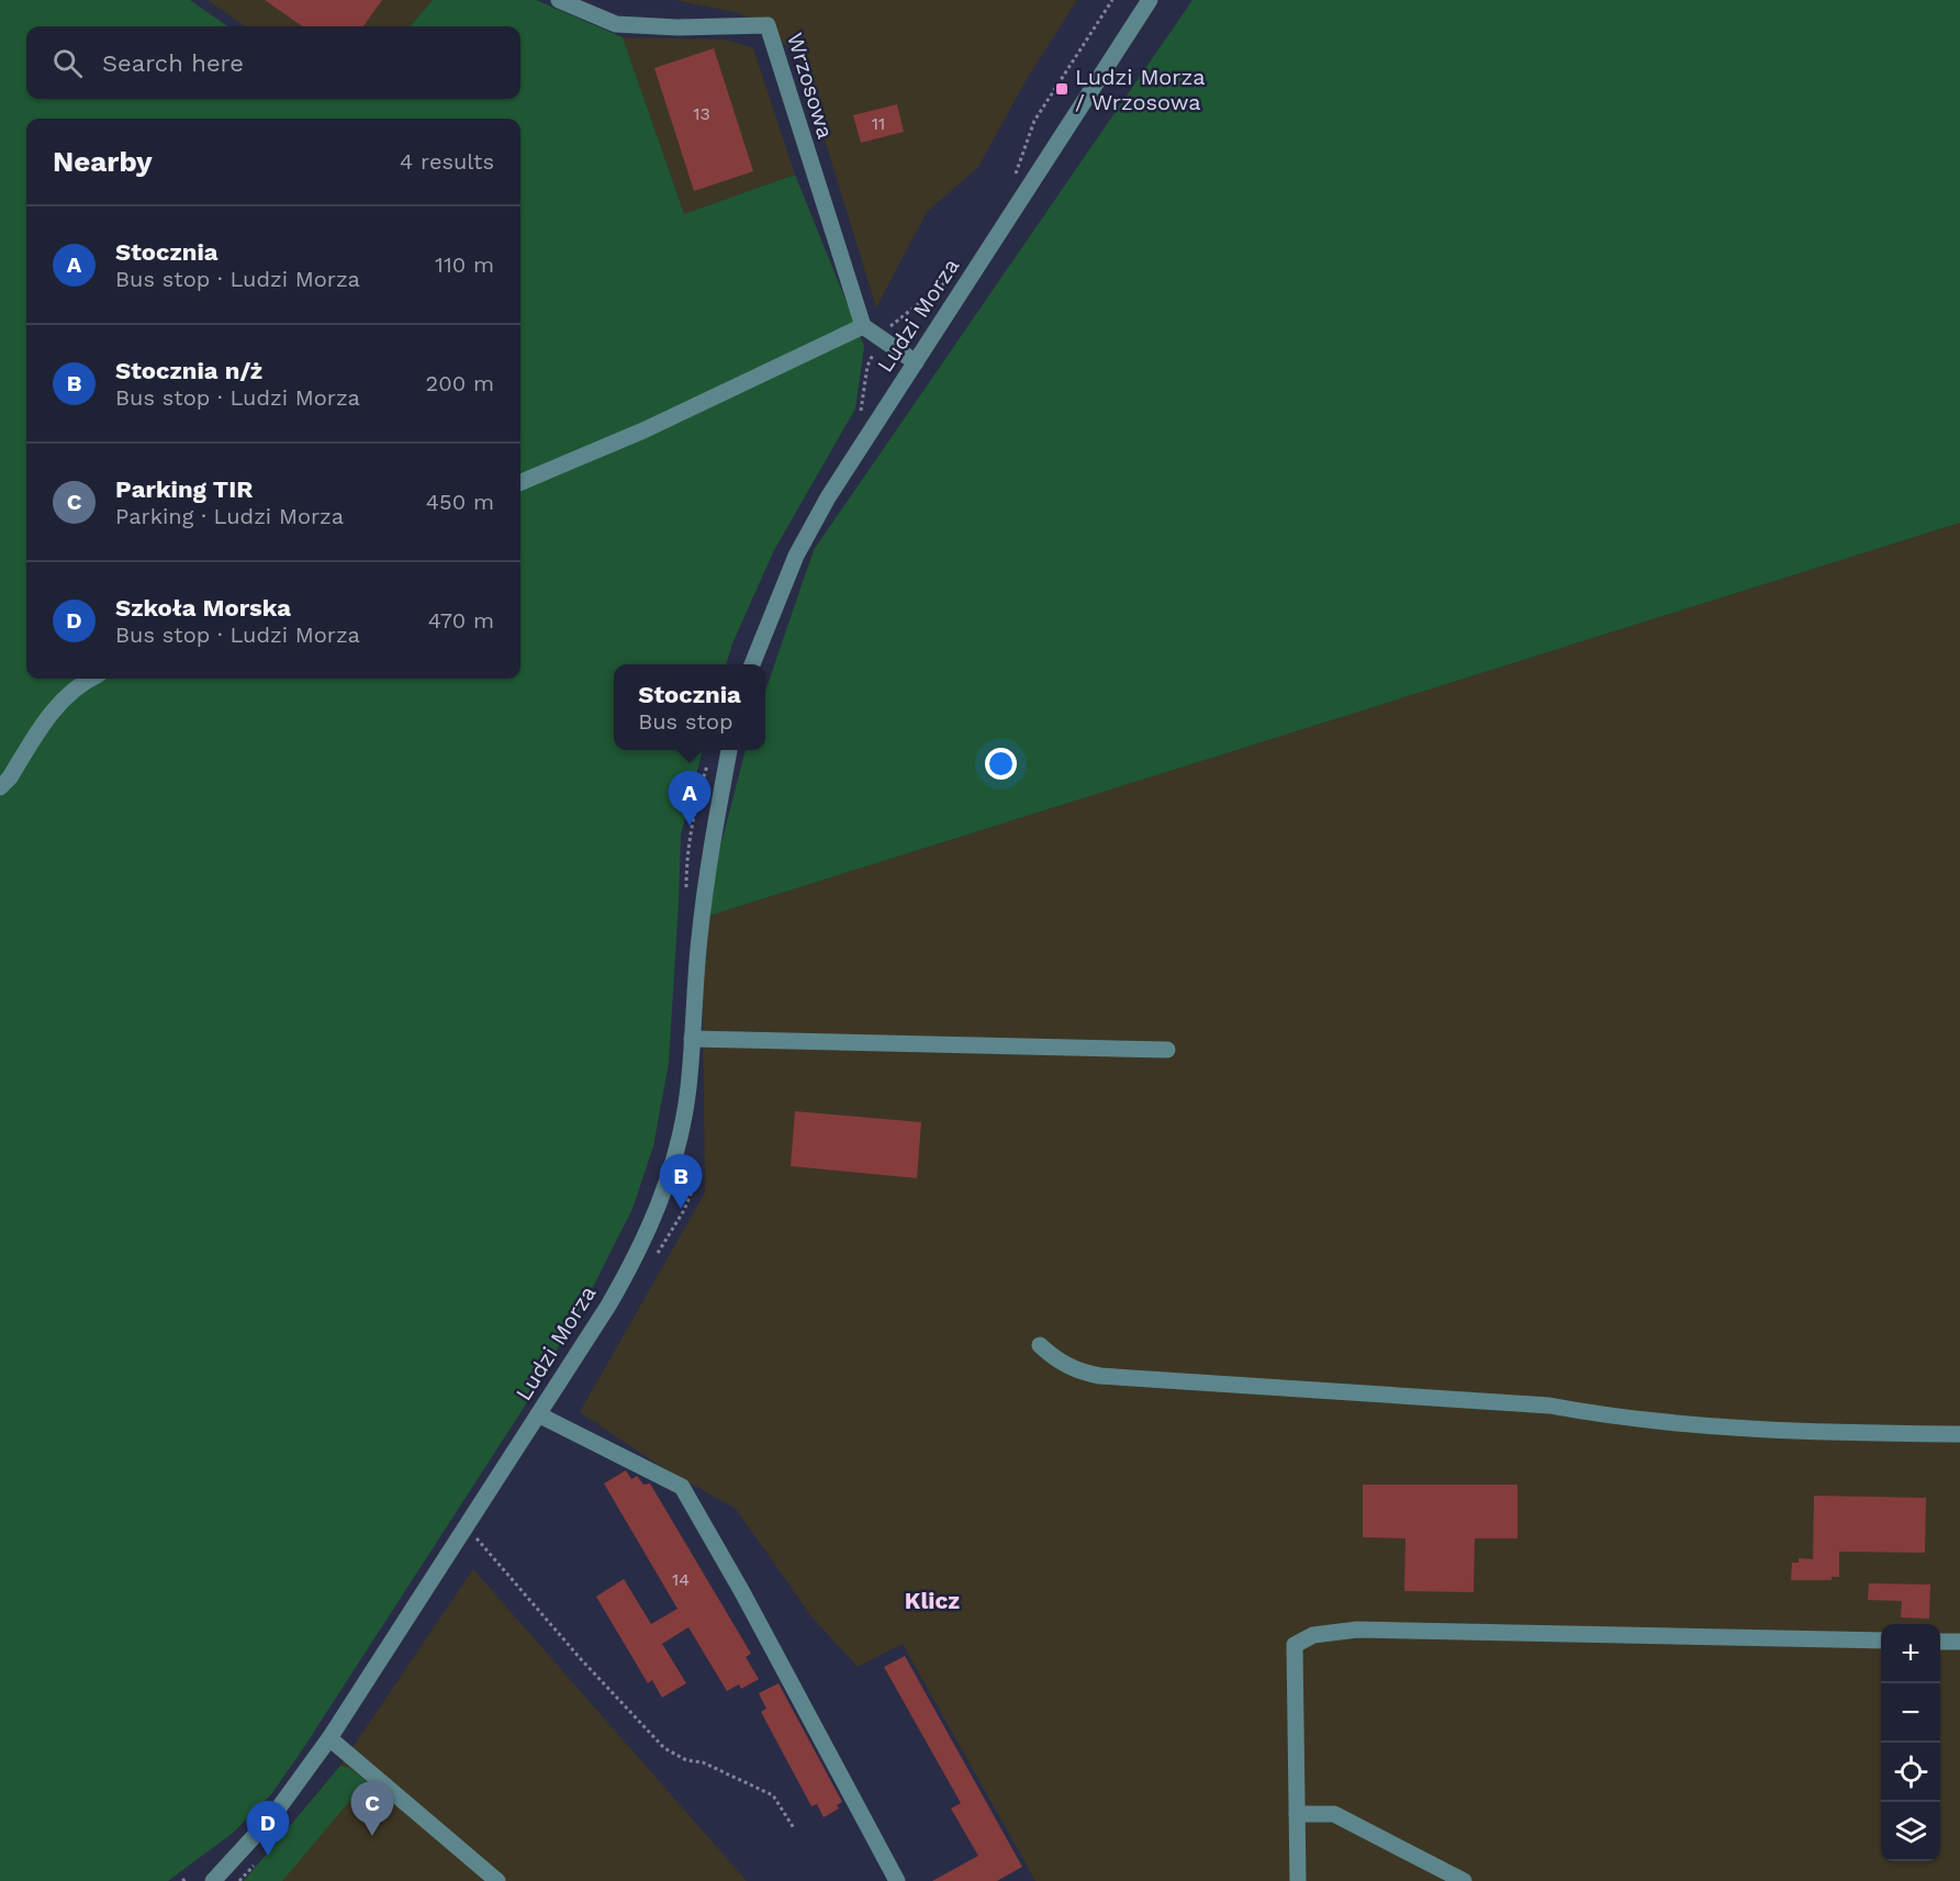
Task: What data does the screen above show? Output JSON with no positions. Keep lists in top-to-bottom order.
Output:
{
  "streets": {
    "street": ["Wrzosowa", "Ludzi Morza"]
  },
  "districts": ["Klicz"],
  "places": {
    "transit": ["Ludzi Morza / Wrzosowa"]
  },
  "house_numbers": ["13", "11", "14"],
  "page": {
    "search": "Search here",
    "heading": ["Nearby", "4 results"],
    "list": [
      {
        "mark": "A",
        "name": "Stocznia",
        "note": "Bus stop · Ludzi Morza",
        "value": "110 m"
      },
      {
        "mark": "B",
        "name": "Stocznia n/ż",
        "note": "Bus stop · Ludzi Morza",
        "value": "200 m"
      },
      {
        "mark": "C",
        "name": "Parking TIR",
        "note": "Parking · Ludzi Morza",
        "value": "450 m"
      },
      {
        "mark": "D",
        "name": "Szkoła Morska",
        "note": "Bus stop · Ludzi Morza",
        "value": "470 m"
      }
    ],
    "popup": ["Stocznia", "Bus stop"],
    "pins": [
      "A",
      "B",
      "C",
      "D"
    ],
    "map_buttons": ["+", "−"]
  }
}
